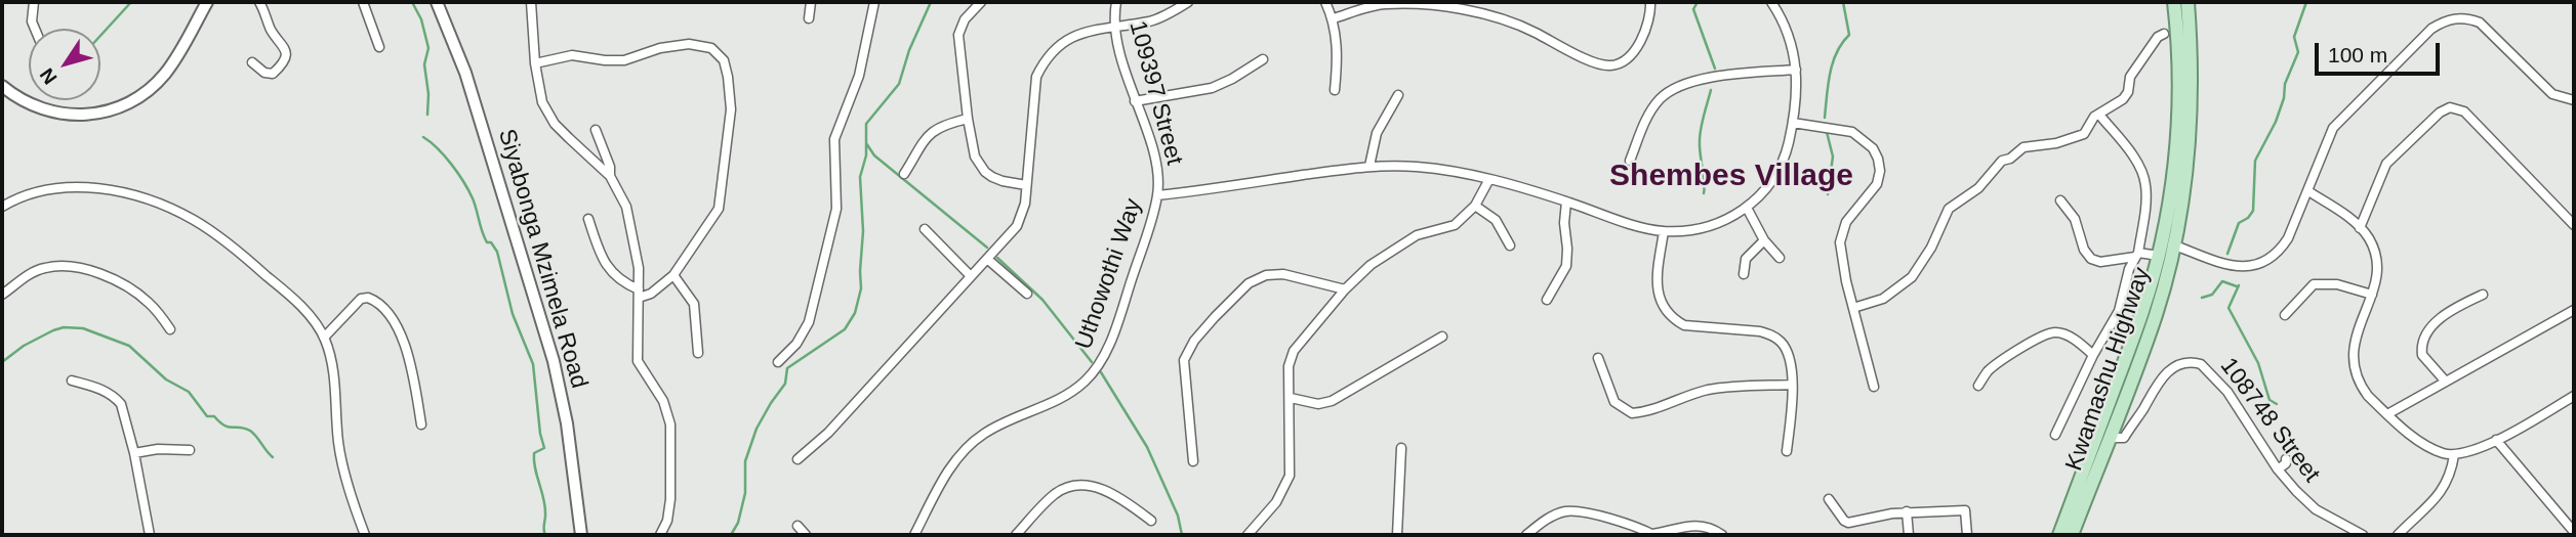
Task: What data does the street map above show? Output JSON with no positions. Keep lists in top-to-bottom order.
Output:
{
  "streets": {
    "main road": ["Kwamashu Highway"],
    "street": [
      "109397 Street",
      "Siyabonga Mzimela Road",
      "Uthowothi Way",
      "108748 Street"
    ]
  },
  "crossings": [
    ["109397 Street", "Uthowothi Way"],
    ["Kwamashu Highway", "108748 Street"]
  ],
  "districts": ["Shembes Village"],
  "scale_bar": "100 m",
  "north": "bottom left"
}
